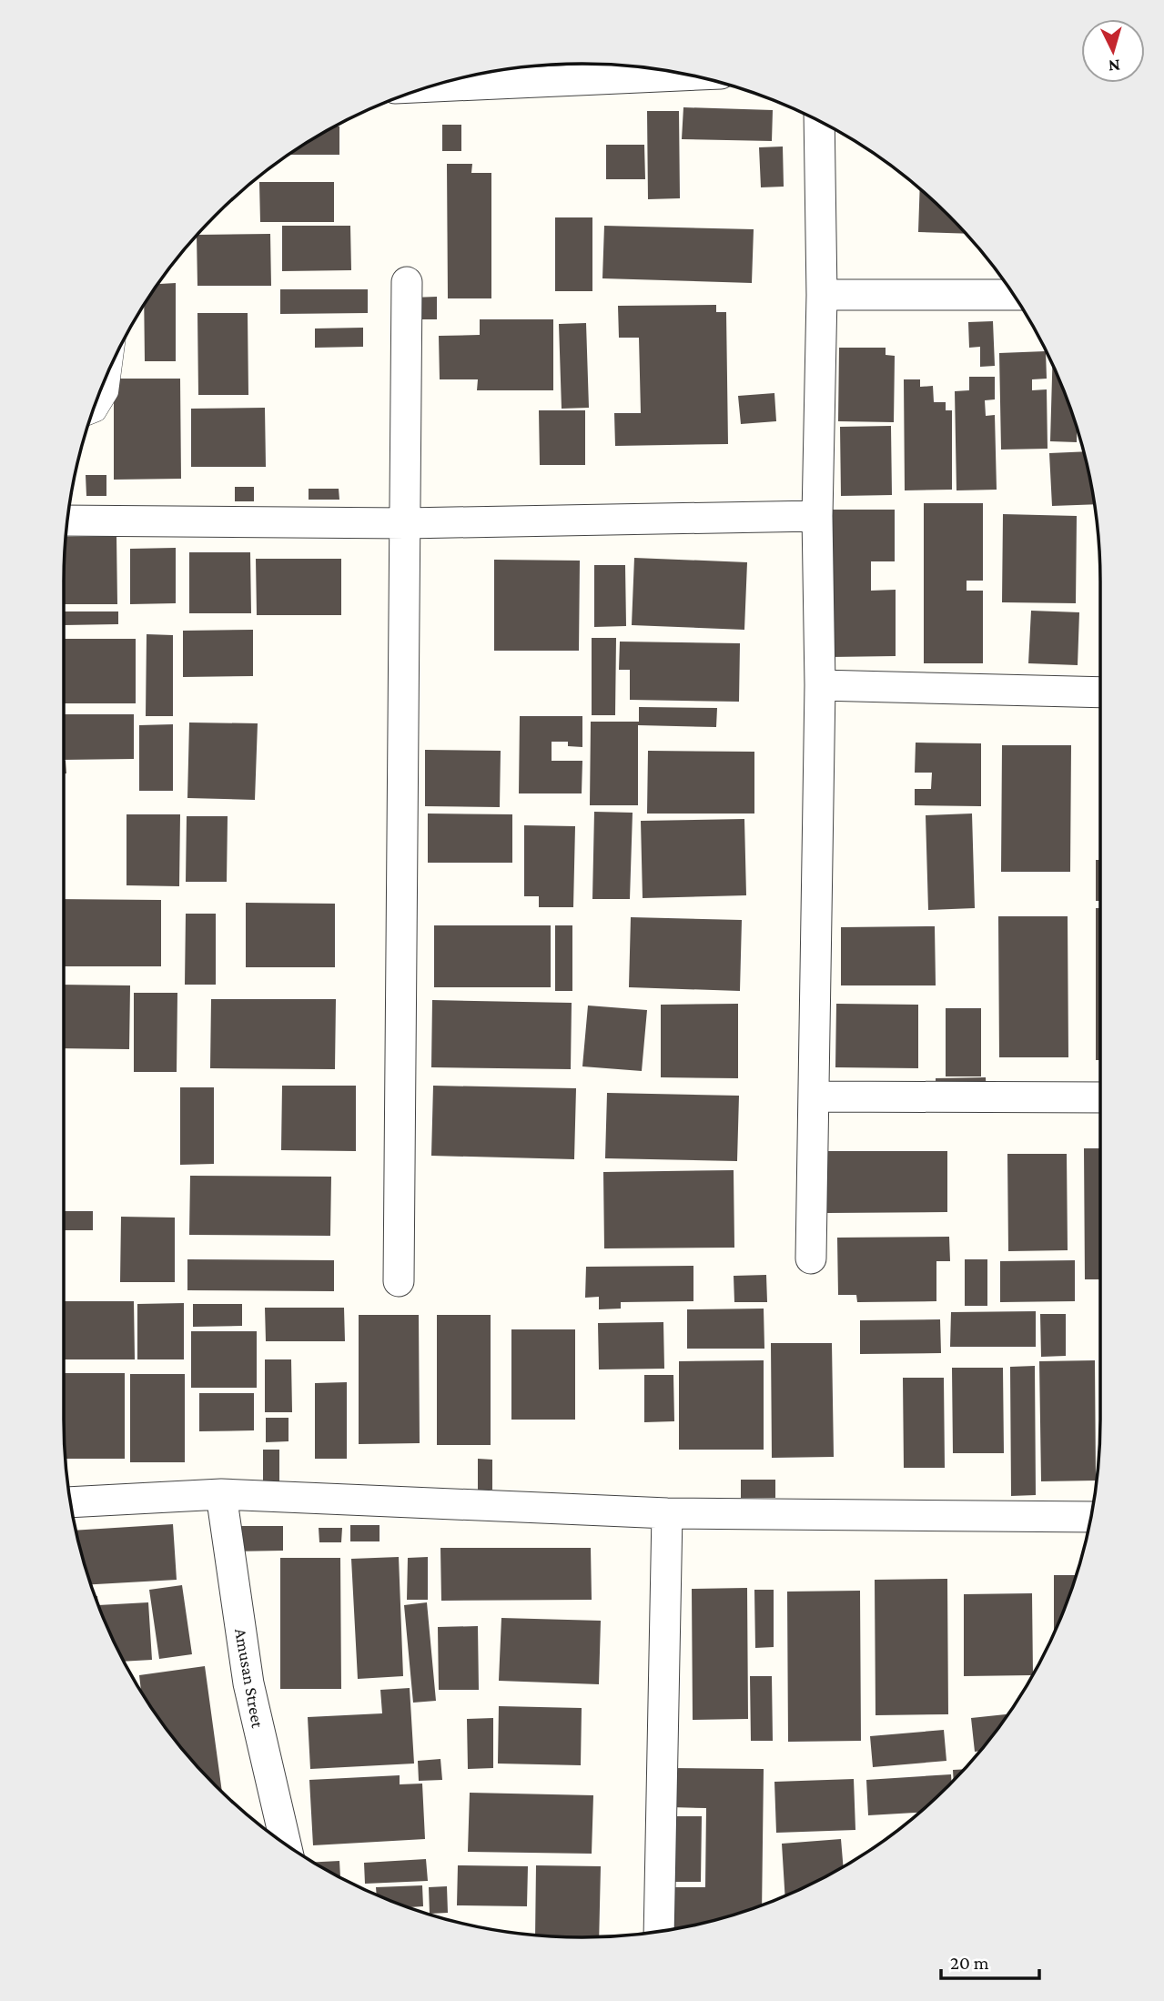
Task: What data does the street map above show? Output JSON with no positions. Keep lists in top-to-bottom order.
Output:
{
  "streets": {
    "street": ["Amusan Street"]
  },
  "scale_bar": "20 m",
  "north": "bottom"
}
